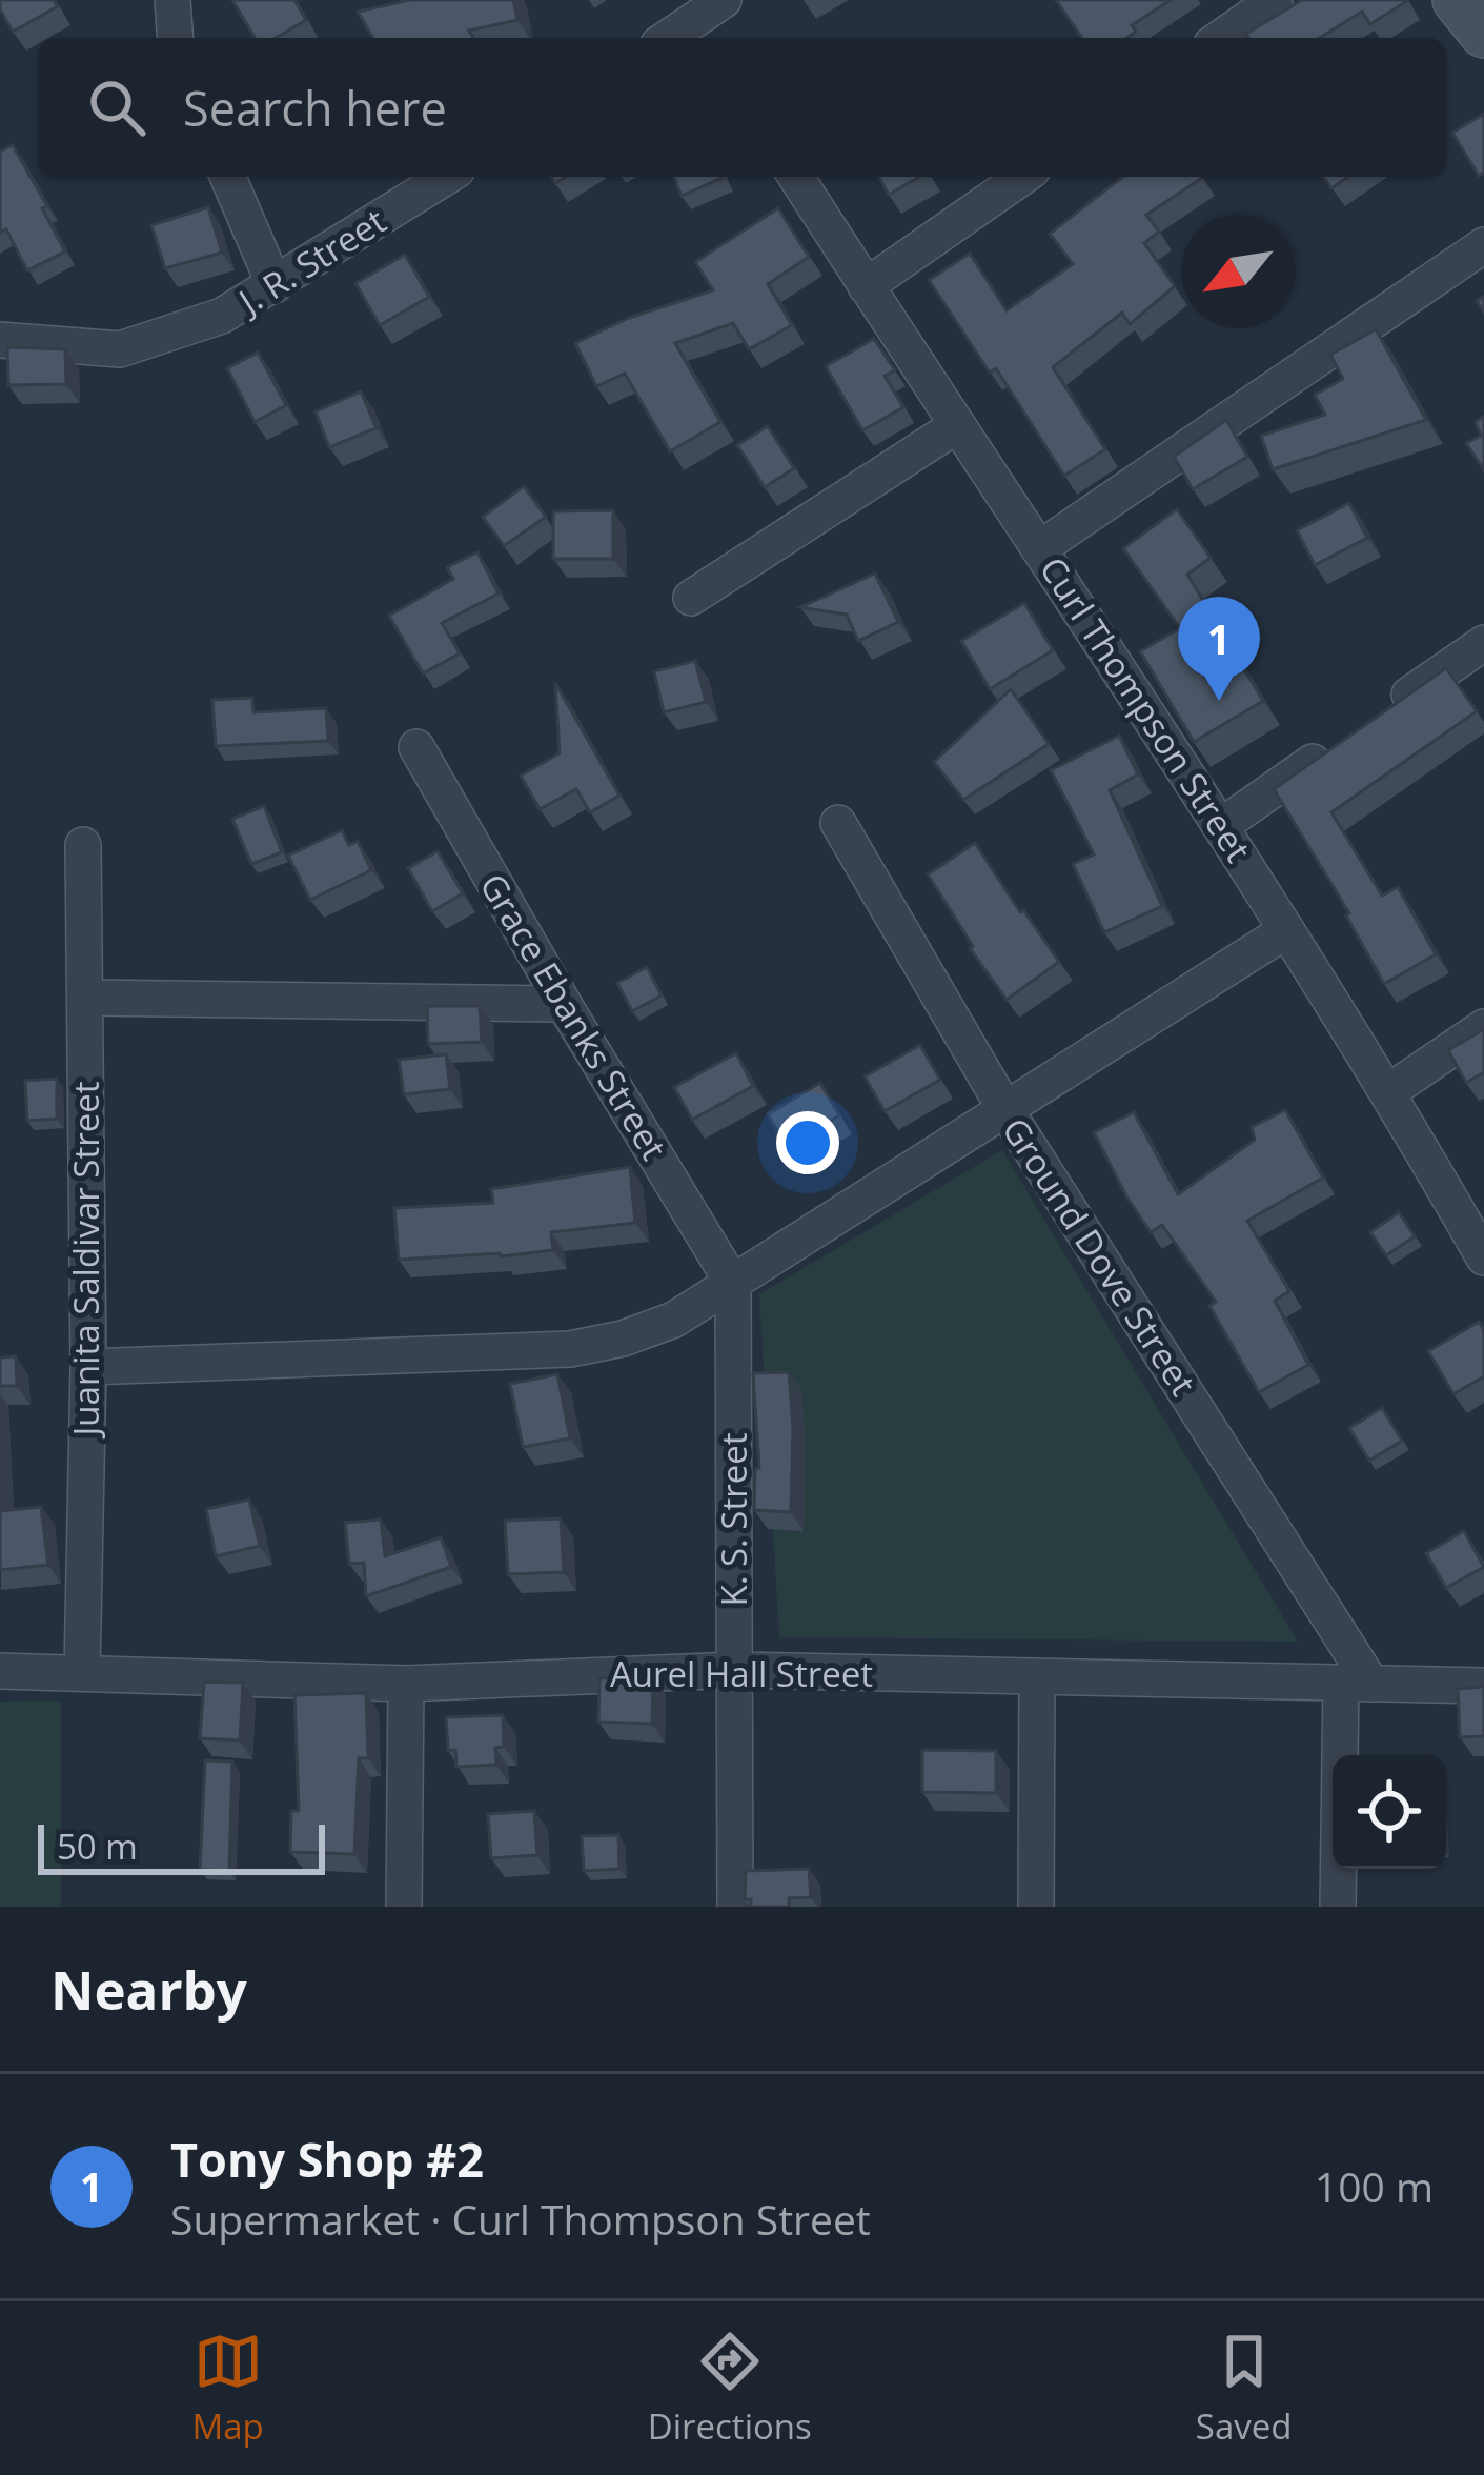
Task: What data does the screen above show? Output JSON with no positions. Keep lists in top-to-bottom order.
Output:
{
  "streets": {
    "street": [
      "J. R. Street",
      "Curl Thompson Street",
      "Grace Ebanks Street",
      "Ground Dove Street",
      "Juanita Saldivar Street",
      "K. S. Street",
      "Aurel Hall Street"
    ]
  },
  "crossings": [
    ["Grace Ebanks Street", "K. S. Street"],
    ["Ground Dove Street", "Aurel Hall Street"],
    ["Juanita Saldivar Street", "Aurel Hall Street"],
    ["K. S. Street", "Aurel Hall Street"]
  ],
  "scale_bar": "50 m",
  "north": "bottom left",
  "page": {
    "search": "Search here",
    "pins": "1",
    "scale": "50 m",
    "heading": "Nearby",
    "list": [
      {
        "mark": "1",
        "name": "Tony Shop #2",
        "note": "Supermarket · Curl Thompson Street",
        "value": "100 m"
      }
    ],
    "nav": ["Map", "Directions", "Saved"]
  }
}
